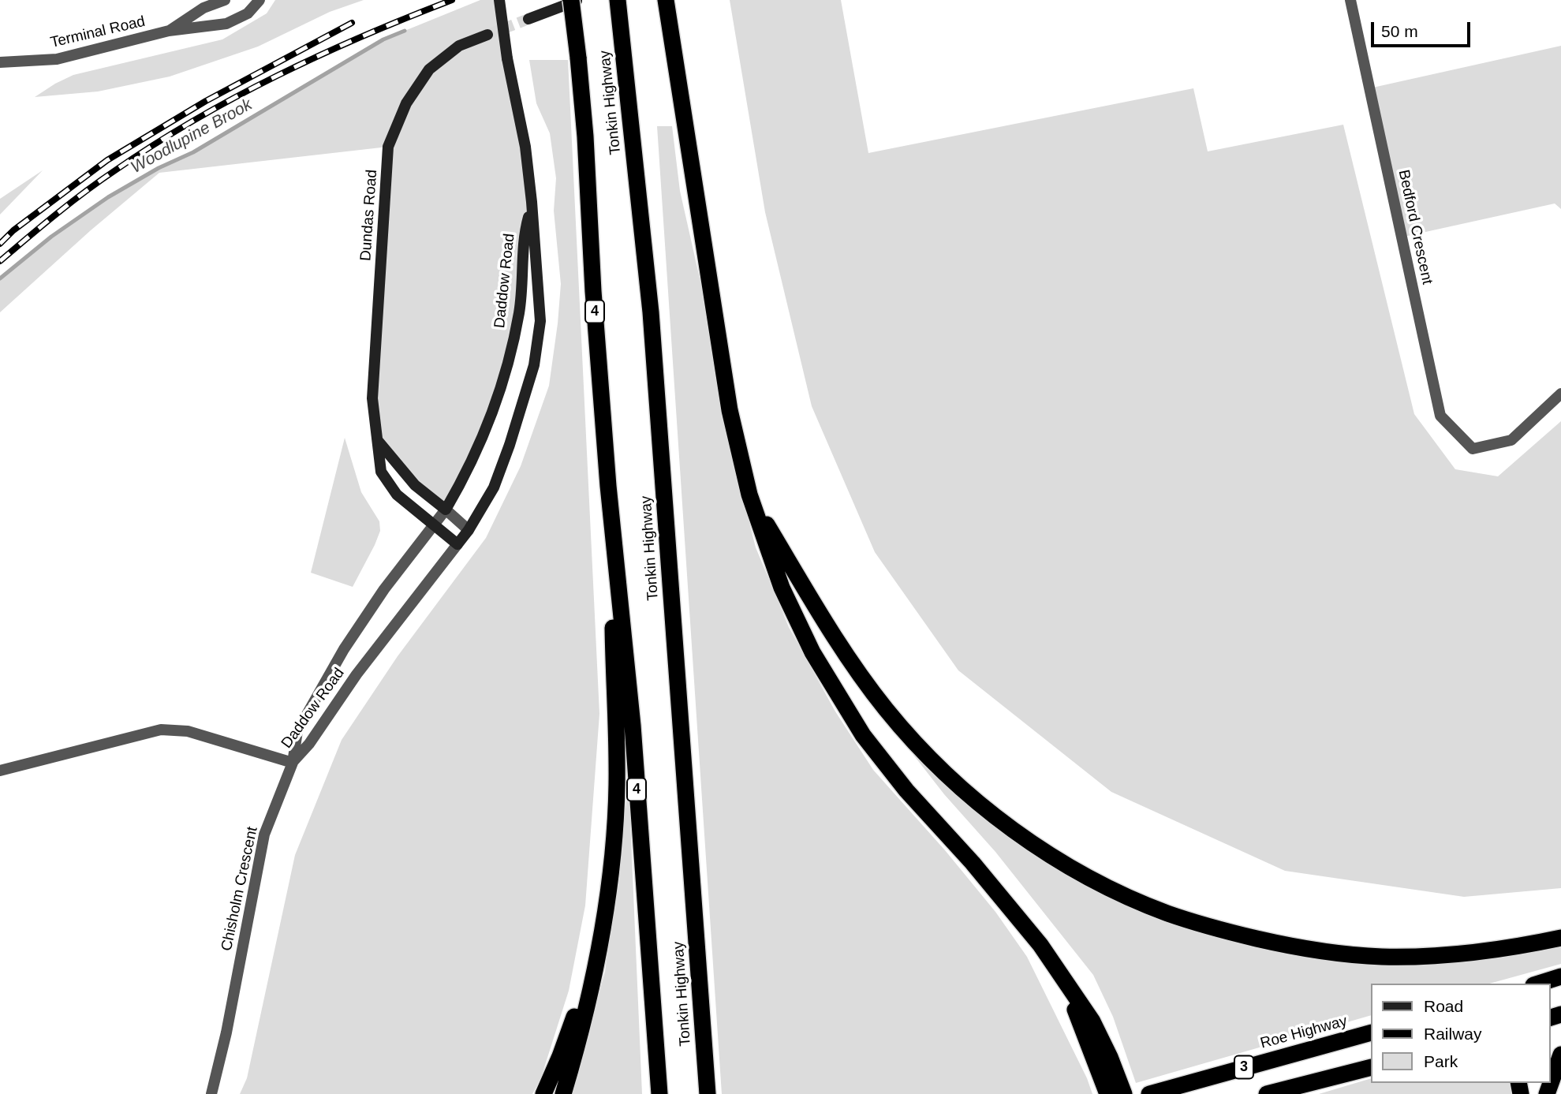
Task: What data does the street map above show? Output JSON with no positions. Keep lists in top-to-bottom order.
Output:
{
  "streets": {
    "highway": [
      "Tonkin Highway",
      "4",
      "Roe Highway",
      "3"
    ],
    "main road": ["Dundas Road", "Daddow Road"],
    "street": ["Terminal Road", "Bedford Crescent", "Chisholm Crescent"]
  },
  "crossings": [
    ["Dundas Road", "Daddow Road"],
    ["Daddow Road", "Chisholm Crescent"]
  ],
  "water": ["Woodlupine Brook"],
  "legend": ["Road", "Railway", "Park"],
  "scale_bar": "50 m"
}
